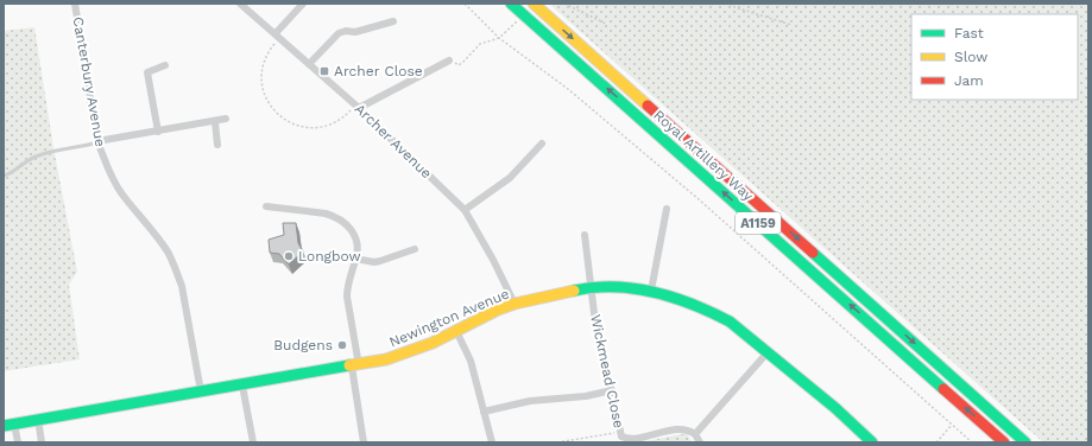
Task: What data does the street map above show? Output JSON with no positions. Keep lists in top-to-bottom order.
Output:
{
  "streets": {
    "main road": ["Royal Artillery Way", "A1159", "Newington Avenue"],
    "street": ["Canterbury Avenue", "Archer Avenue", "Wickmead Close"]
  },
  "crossings": [
    ["Canterbury Avenue", "Newington Avenue"],
    ["Archer Avenue", "Newington Avenue"],
    ["Newington Avenue", "Wickmead Close"]
  ],
  "places": {
    "transit": ["Archer Close"],
    "other": ["Longbow", "Budgens"]
  },
  "legend": ["Fast", "Slow", "Jam"]
}
